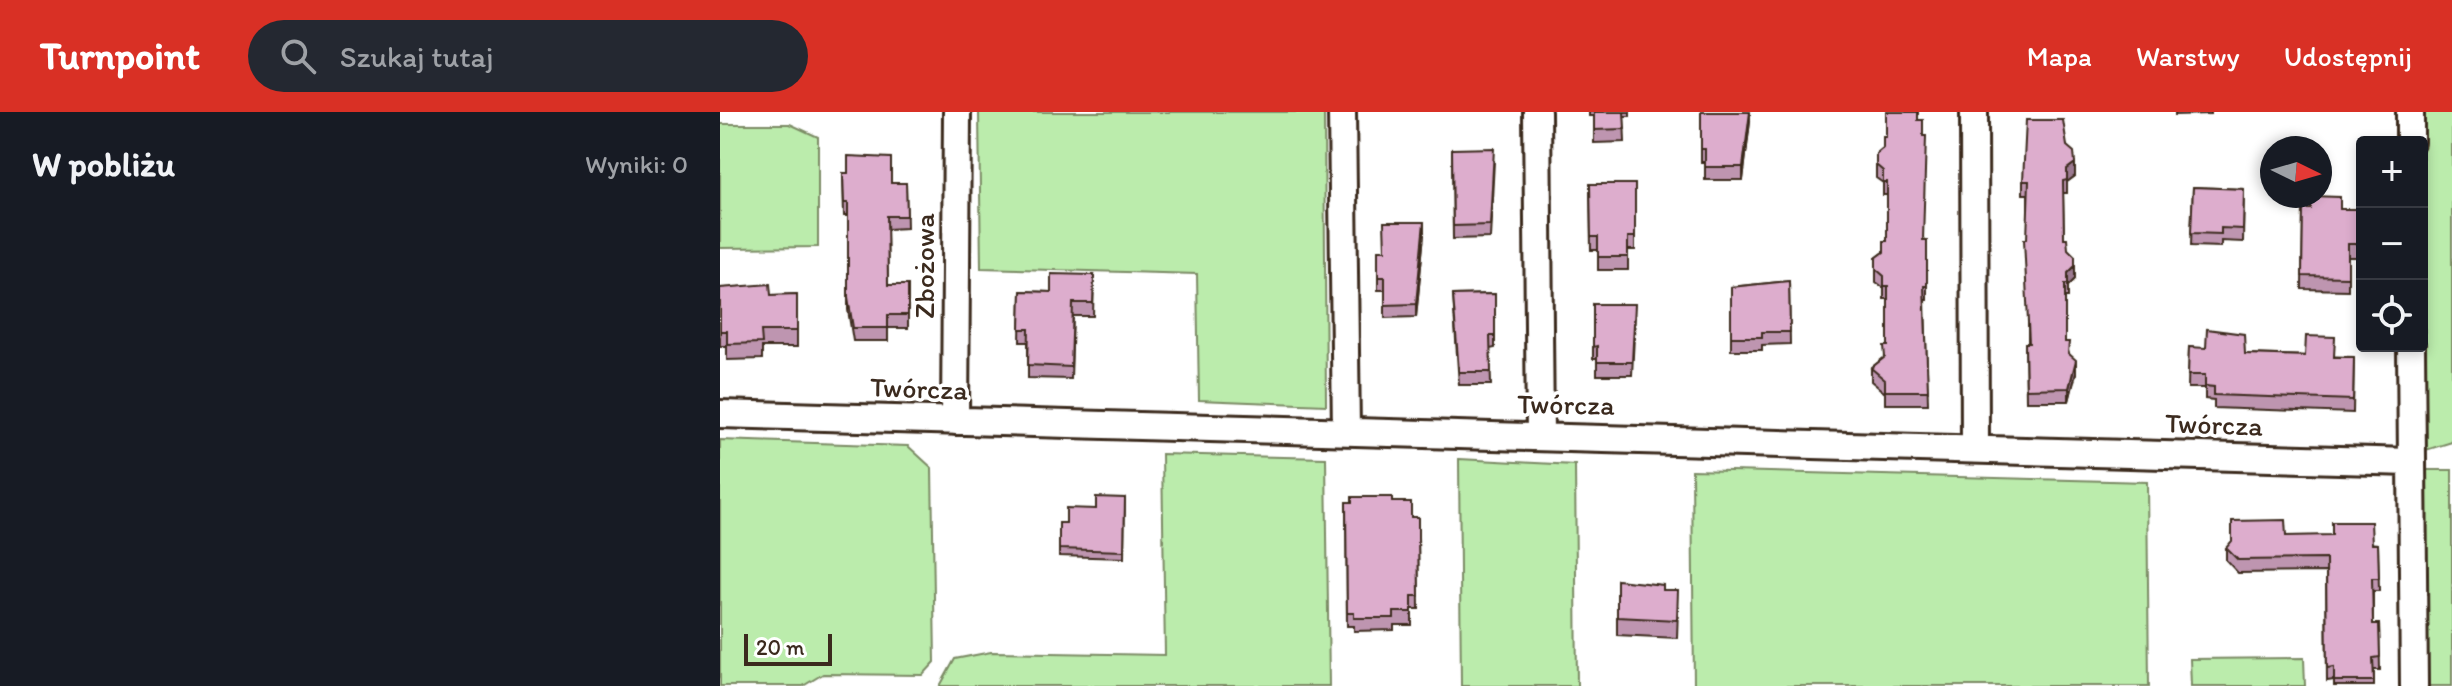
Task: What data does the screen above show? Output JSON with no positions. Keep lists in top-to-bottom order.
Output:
{
  "streets": {
    "street": ["Zbożowa", "Twórcza"]
  },
  "crossings": [
    ["Zbożowa", "Twórcza"]
  ],
  "scale_bar": "20 m",
  "north": "right",
  "page": {
    "header": "Turnpoint",
    "search": "Szukaj tutaj",
    "nav": ["Mapa", "Warstwy", "Udostępnij"],
    "heading": ["W pobliżu", "Wyniki: 0"],
    "map_buttons": ["+", "−"],
    "scale": "20 m"
  }
}
